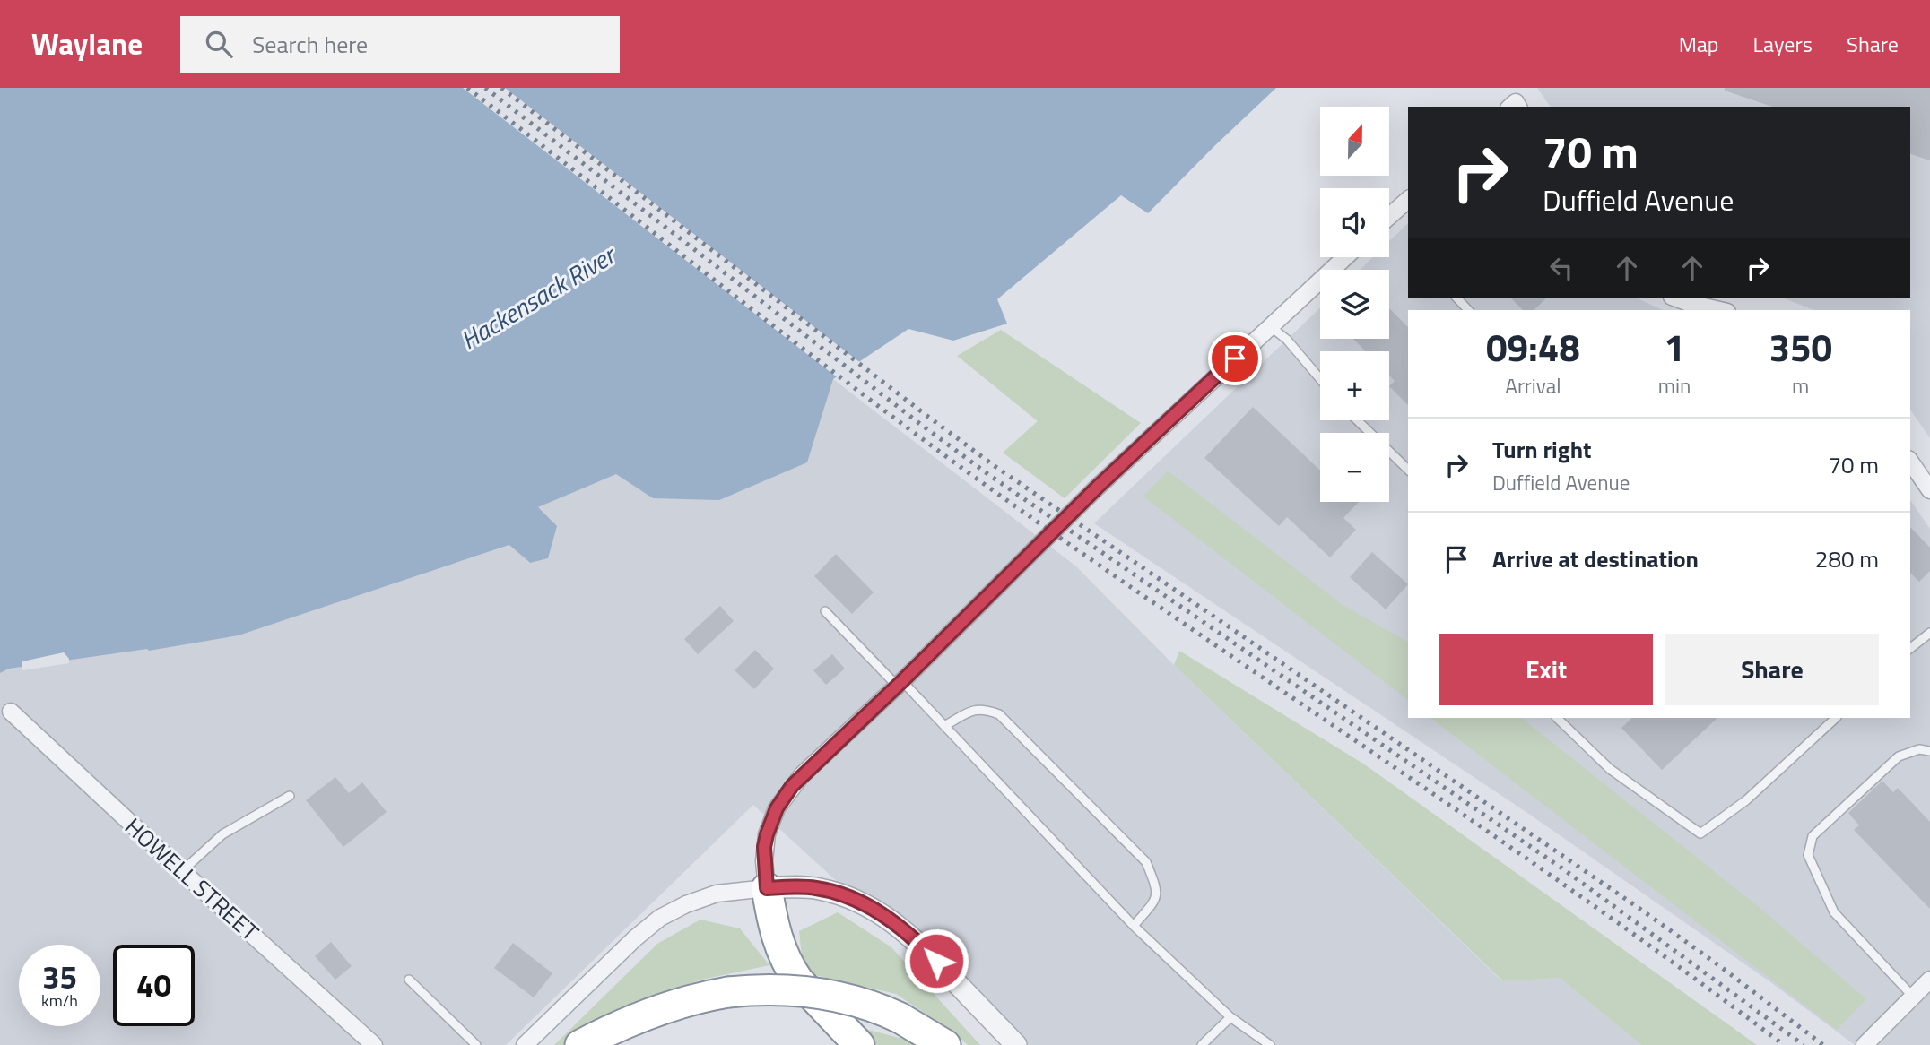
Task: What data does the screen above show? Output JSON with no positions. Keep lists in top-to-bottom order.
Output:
{
  "streets": {
    "street": ["HOWELL STREET"]
  },
  "water": ["Hackensack River"],
  "north": "top",
  "page": {
    "header": "Waylane",
    "search": "Search here",
    "nav": ["Map", "Layers", "Share"],
    "map_buttons": ["+", "−"],
    "turn": ["70 m", "Duffield Avenue"],
    "eta": [
      "09:48",
      "Arrival",
      "1",
      "min",
      "350",
      "m"
    ],
    "list": [
      {
        "name": "Turn right",
        "note": "Duffield Avenue",
        "value": "70 m"
      },
      {
        "name": "Arrive at destination",
        "value": "280 m"
      }
    ],
    "buttons": ["Exit", "Share"],
    "speed": "35 km/h",
    "limit": "40"
  }
}
